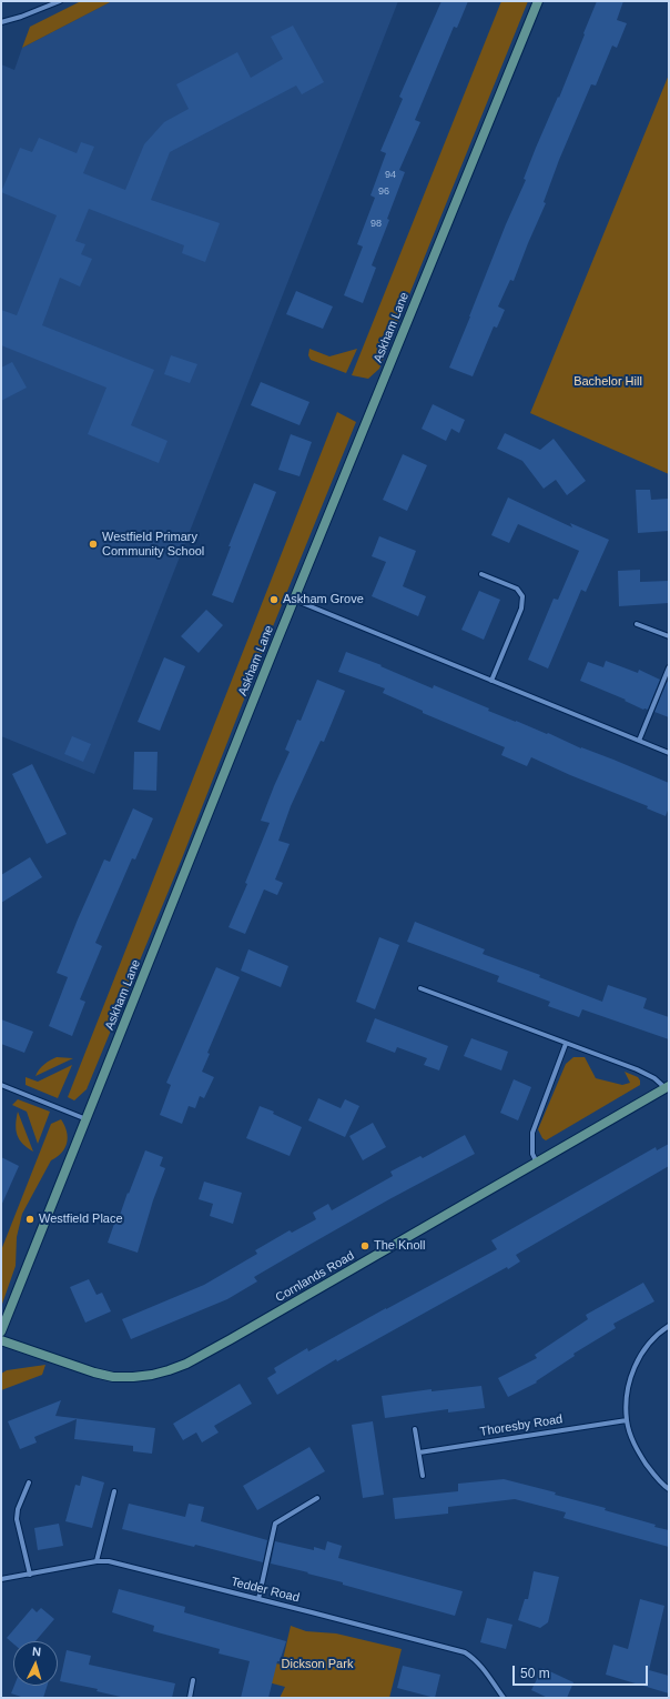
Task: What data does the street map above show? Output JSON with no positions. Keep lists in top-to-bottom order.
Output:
{
  "streets": {
    "street": [
      "Askham Lane",
      "Cornlands Road",
      "Thoresby Road",
      "Tedder Road"
    ]
  },
  "parks": ["Bachelor Hill", "Dickson Park"],
  "places": [
    "Westfield Primary Community School",
    "Askham Grove",
    "Westfield Place",
    "The Knoll"
  ],
  "house_numbers": ["94", "96", "98"],
  "scale_bar": "50 m",
  "north": "top"
}
